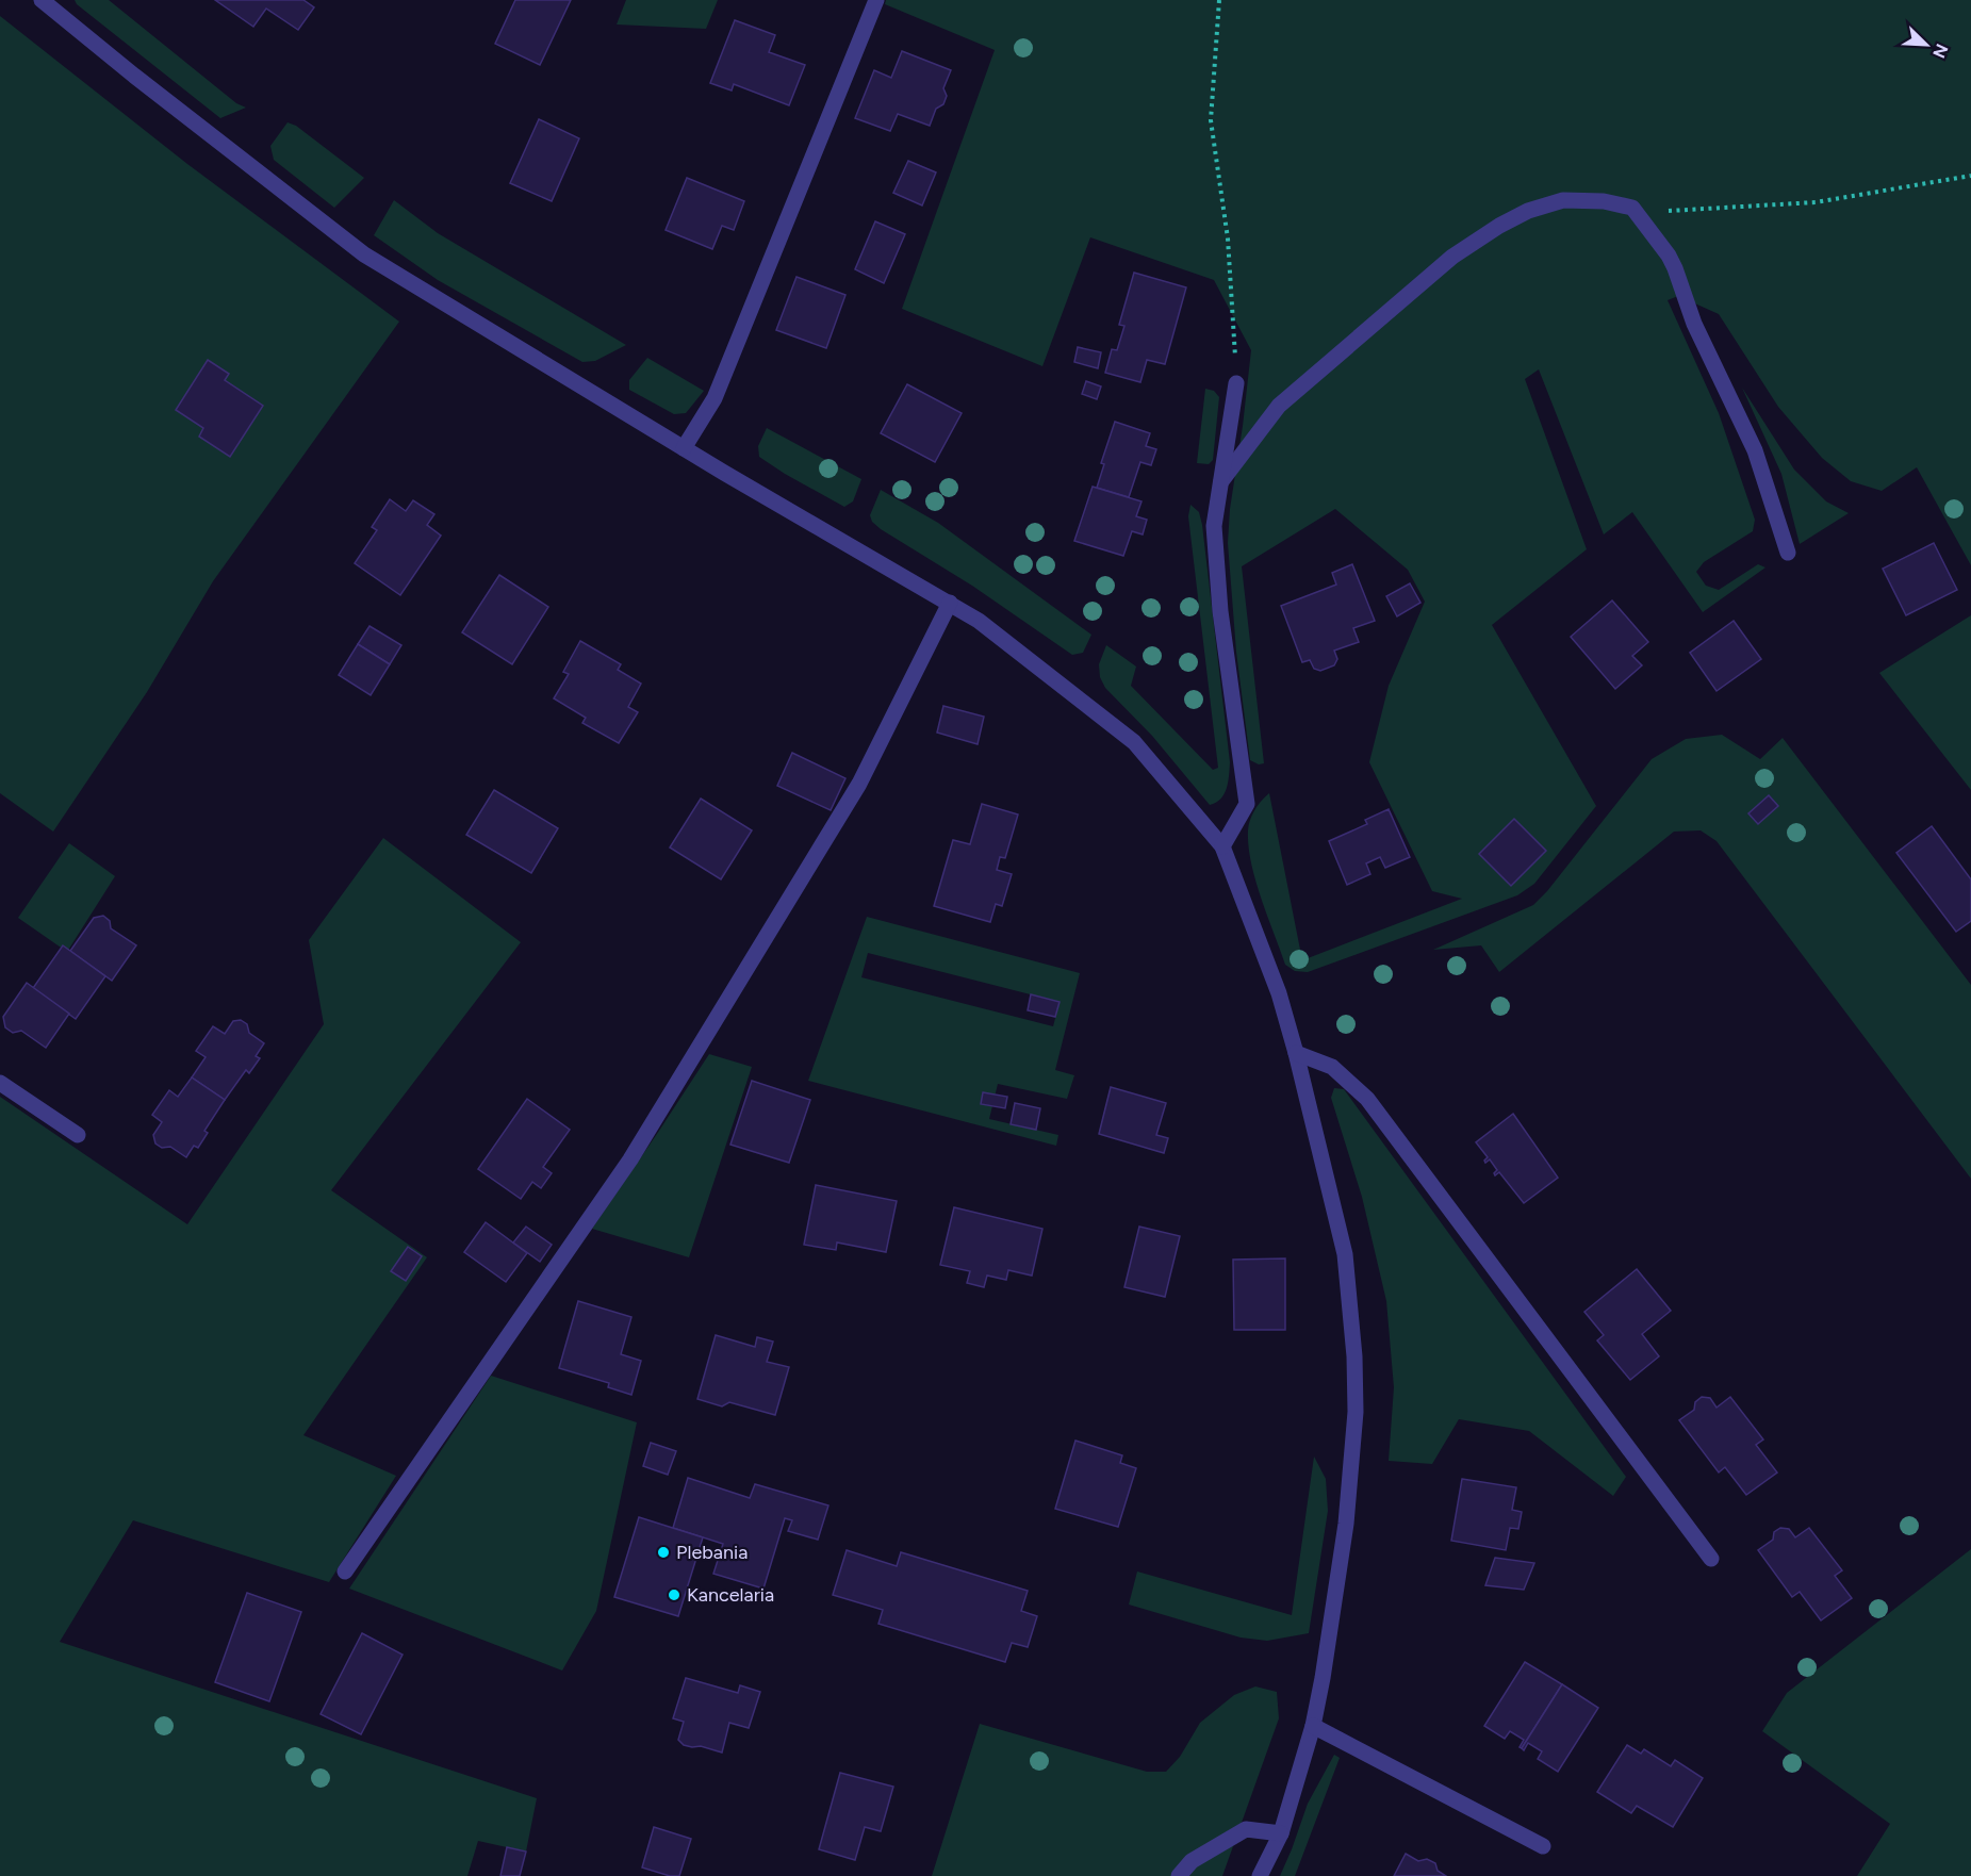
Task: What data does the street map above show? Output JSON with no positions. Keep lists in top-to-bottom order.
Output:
{
  "places": ["Plebania", "Kancelaria"],
  "north": "bottom right"
}
